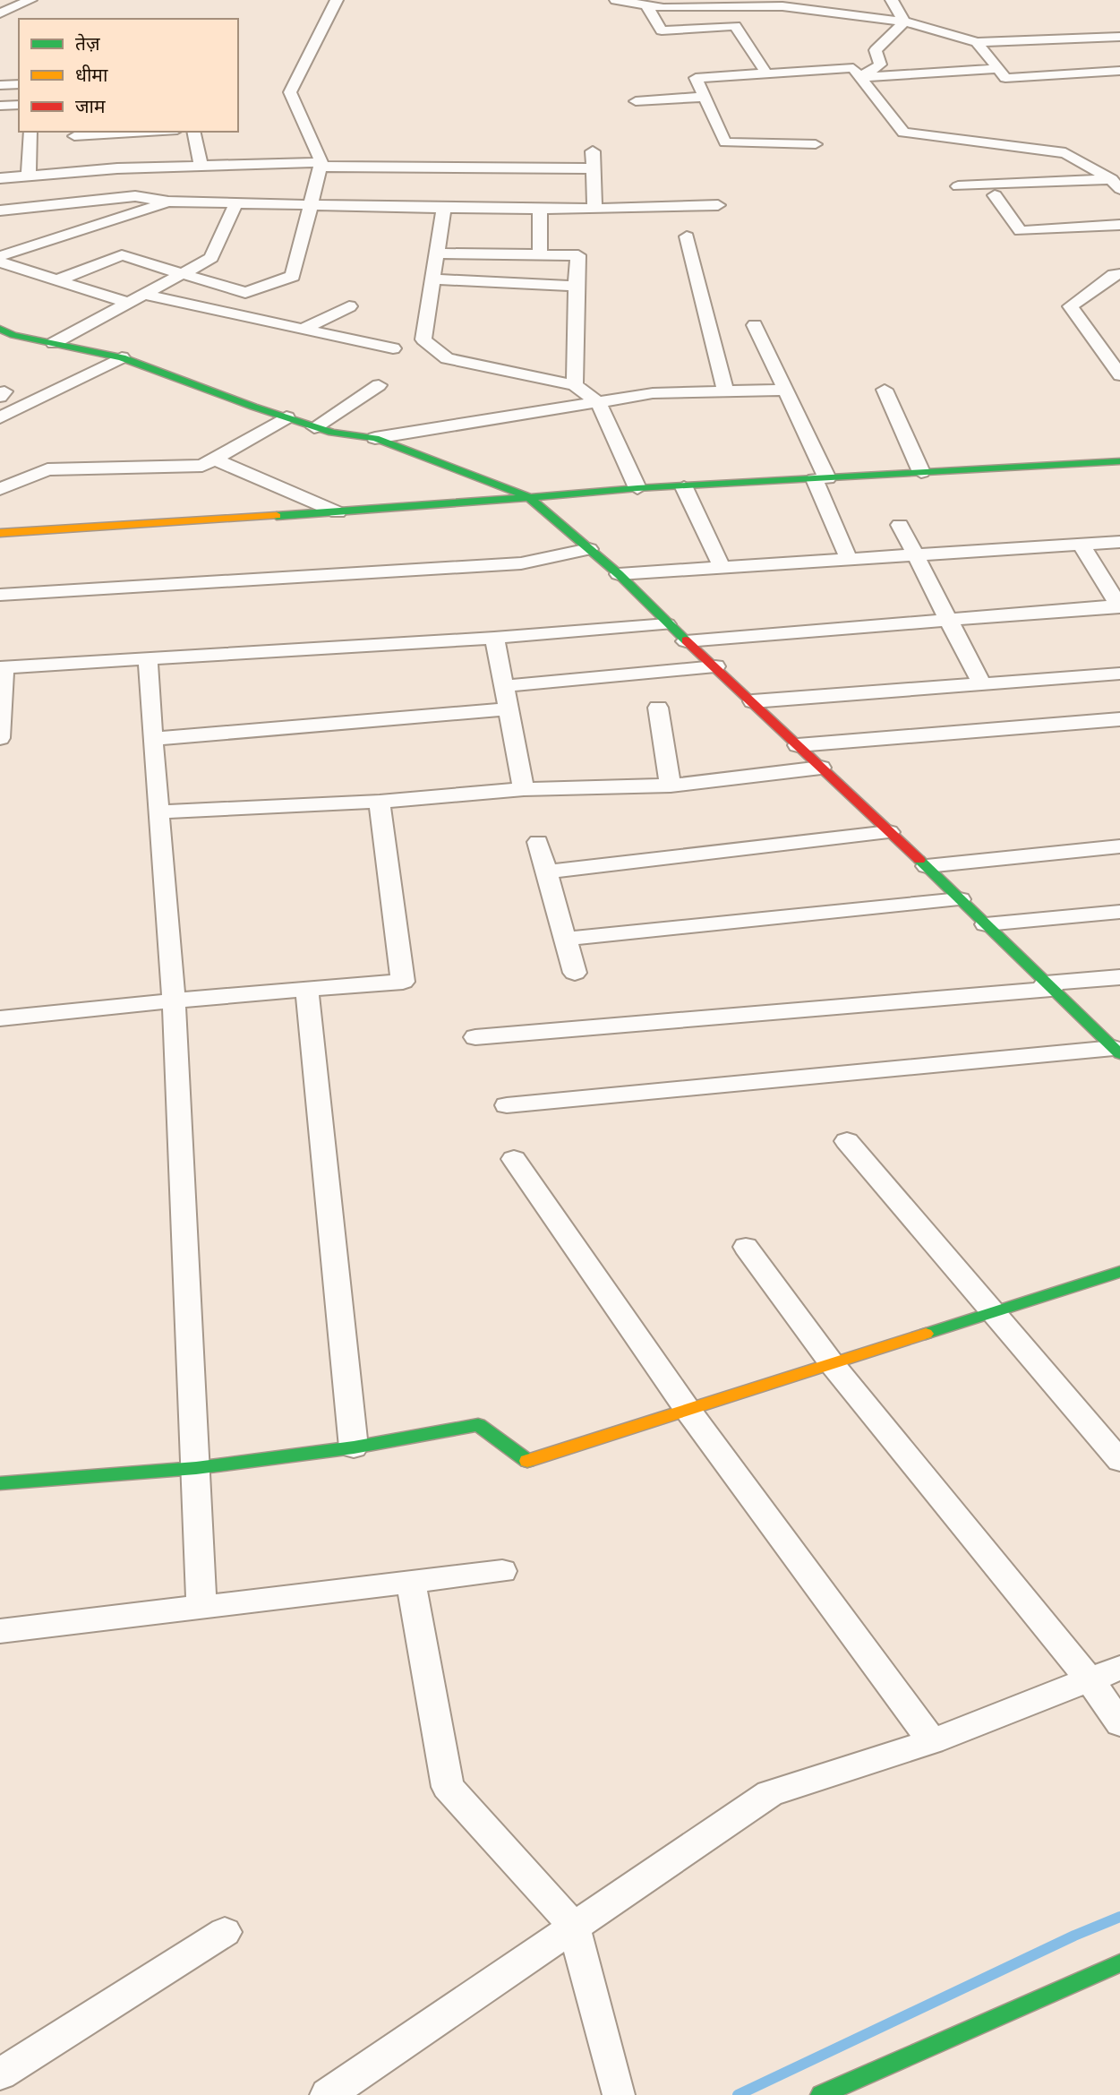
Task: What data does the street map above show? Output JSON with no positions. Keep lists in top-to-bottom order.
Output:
{
  "legend": ["तेज़", "धीमा", "जाम"]
}
